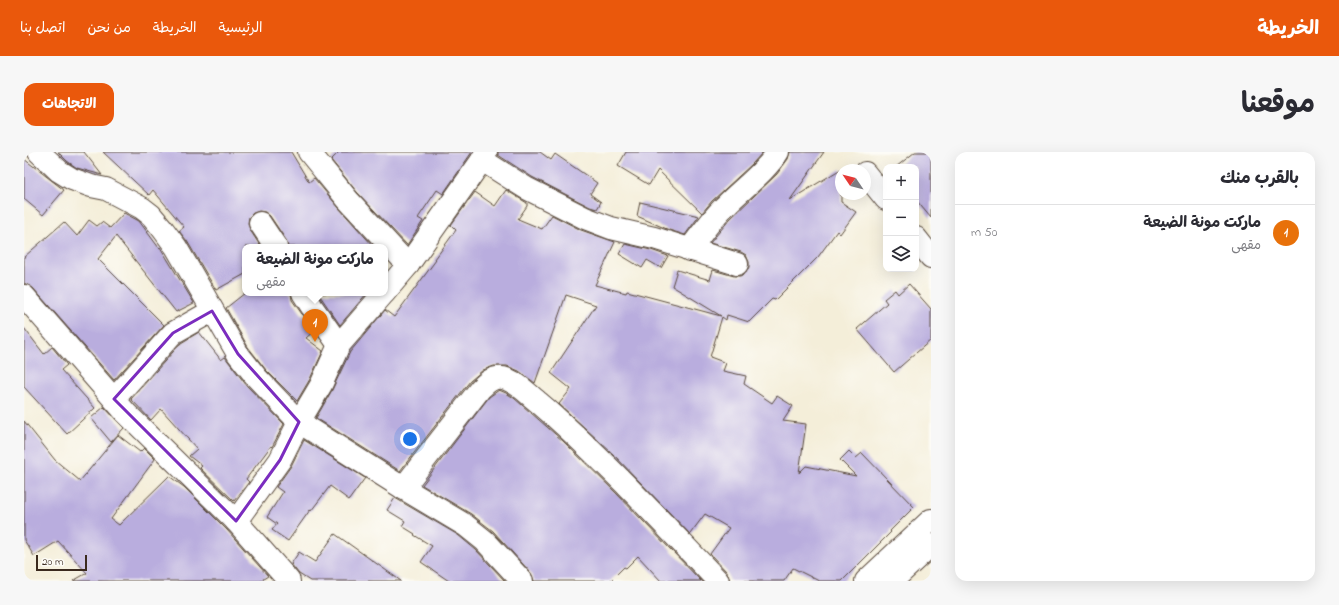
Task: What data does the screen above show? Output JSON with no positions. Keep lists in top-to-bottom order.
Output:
{
  "scale_bar": "20 m",
  "north": "top left",
  "page": {
    "header": "الخريطة",
    "nav": [
      "الرئيسية",
      "الخريطة",
      "من نحن",
      "اتصل بنا"
    ],
    "title": "موقعنا",
    "buttons": "الاتجاهات",
    "heading": "بالقرب منك",
    "map_buttons": ["+", "−"],
    "list": [
      {
        "mark": "1",
        "name": "ماركت مونة الضيعة",
        "note": "مقهى",
        "value": "50 m"
      }
    ],
    "popup": ["ماركت مونة الضيعة", "مقهى"],
    "pins": "1",
    "scale": "20 m"
  }
}
